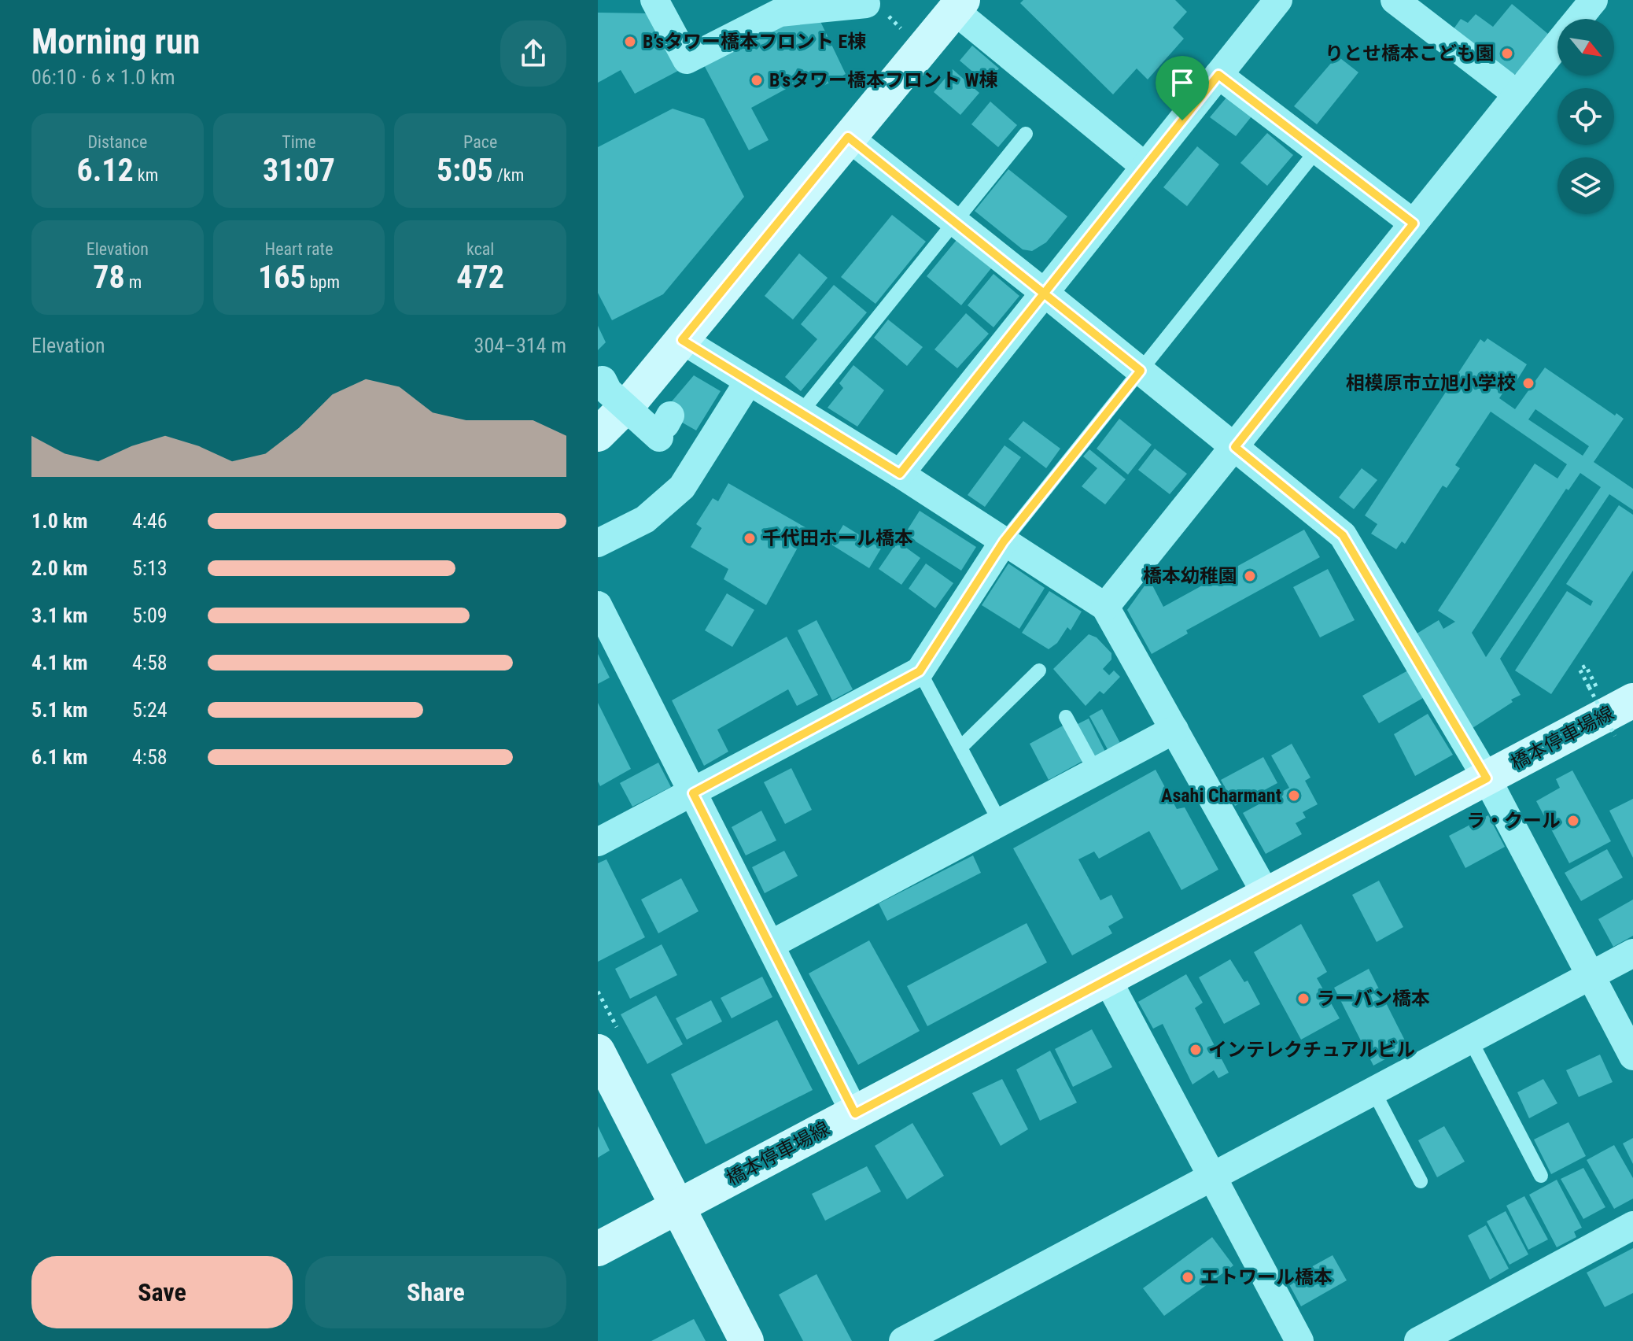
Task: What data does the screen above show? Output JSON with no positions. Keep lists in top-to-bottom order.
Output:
{
  "streets": {
    "main road": ["橋本停車場線"]
  },
  "places": [
    "B’sタワー橋本フロント E棟",
    "りとせ橋本こども園",
    "B’sタワー橋本フロント W棟",
    "相模原市立旭小学校",
    "千代田ホール橋本",
    "橋本幼稚園",
    "Asahi Charmant",
    "ラ・クール",
    "ラーバン橋本",
    "インテレクチュアルビル",
    "エトワール橋本"
  ],
  "north": "bottom right",
  "page": {
    "heading": ["Morning run", "06:10 · 6 × 1.0 km"],
    "stats": [
      ["Distance", "6.12 km"],
      ["Time", "31:07"],
      ["Pace", "5:05 /km"],
      ["Elevation", "78 m"],
      ["Heart rate", "165 bpm"],
      ["kcal", "472"]
    ],
    "chart": ["Elevation", "304–314 m"],
    "list": [
      {
        "name": "1.0 km",
        "note": "4:46"
      },
      {
        "name": "2.0 km",
        "note": "5:13"
      },
      {
        "name": "3.1 km",
        "note": "5:09"
      },
      {
        "name": "4.1 km",
        "note": "4:58"
      },
      {
        "name": "5.1 km",
        "note": "5:24"
      },
      {
        "name": "6.1 km",
        "note": "4:58"
      }
    ],
    "buttons": ["Save", "Share"]
  }
}
